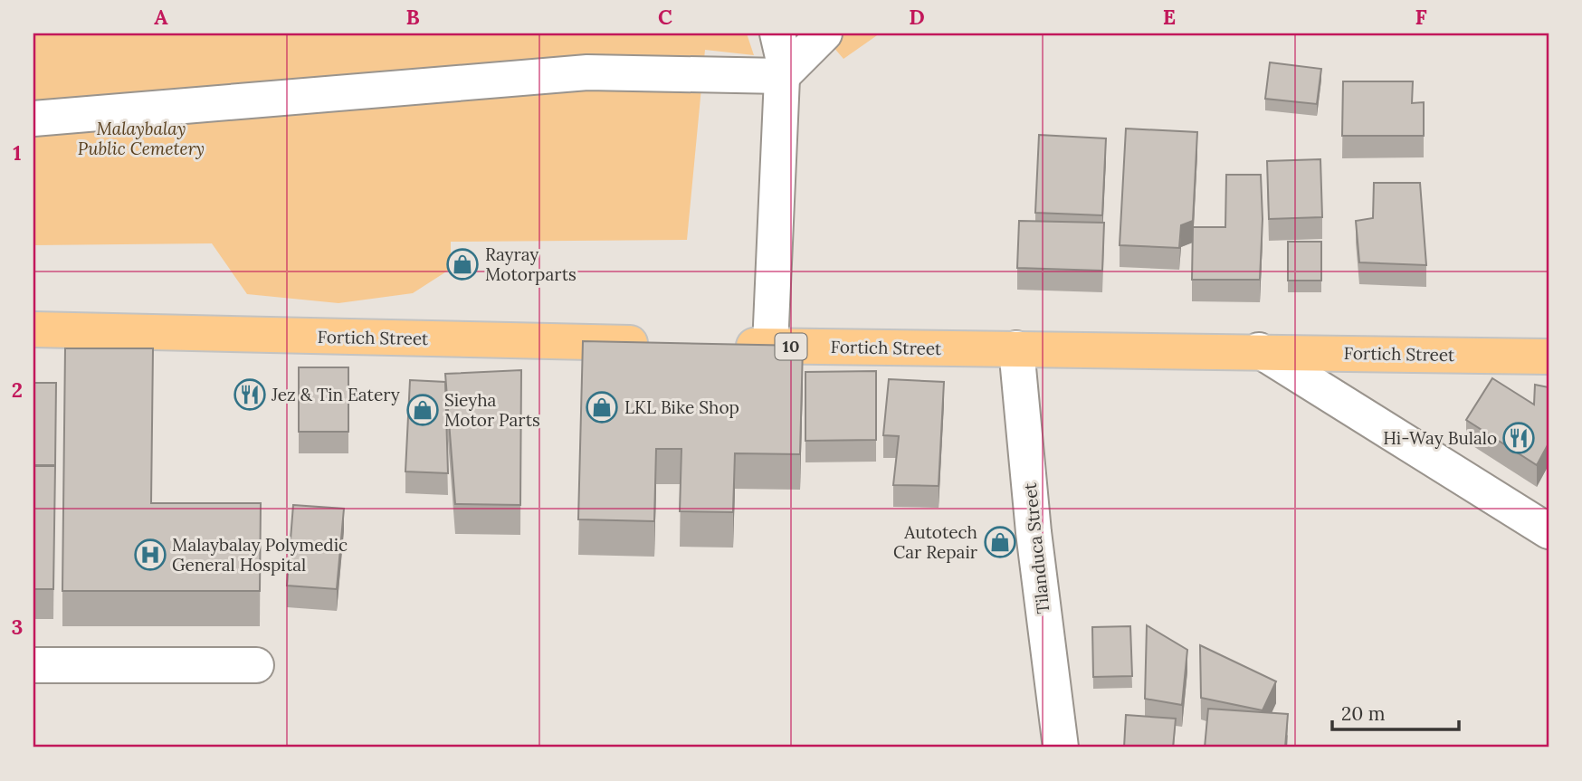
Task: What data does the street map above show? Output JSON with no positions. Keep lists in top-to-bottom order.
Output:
{
  "streets": {
    "highway": ["Fortich Street", "10"],
    "street": ["Tilanduca Street"]
  },
  "crossings": [
    ["Fortich Street", "Tilanduca Street"]
  ],
  "parks": ["Malaybalay Public Cemetery"],
  "places": {
    "shop": [
      "Rayray Motorparts",
      "LKL Bike Shop",
      "Sieyha Motor Parts",
      "Autotech Car Repair"
    ],
    "restaurant": ["Jez & Tin Eatery", "Hi-Way Bulalo"],
    "hospital": ["Malaybalay Polymedic General Hospital"]
  },
  "scale_bar": "20 m",
  "grid": {
    "columns": [
      "A",
      "B",
      "C",
      "D",
      "E",
      "F"
    ],
    "rows": ["1", "2", "3"]
  }
}
